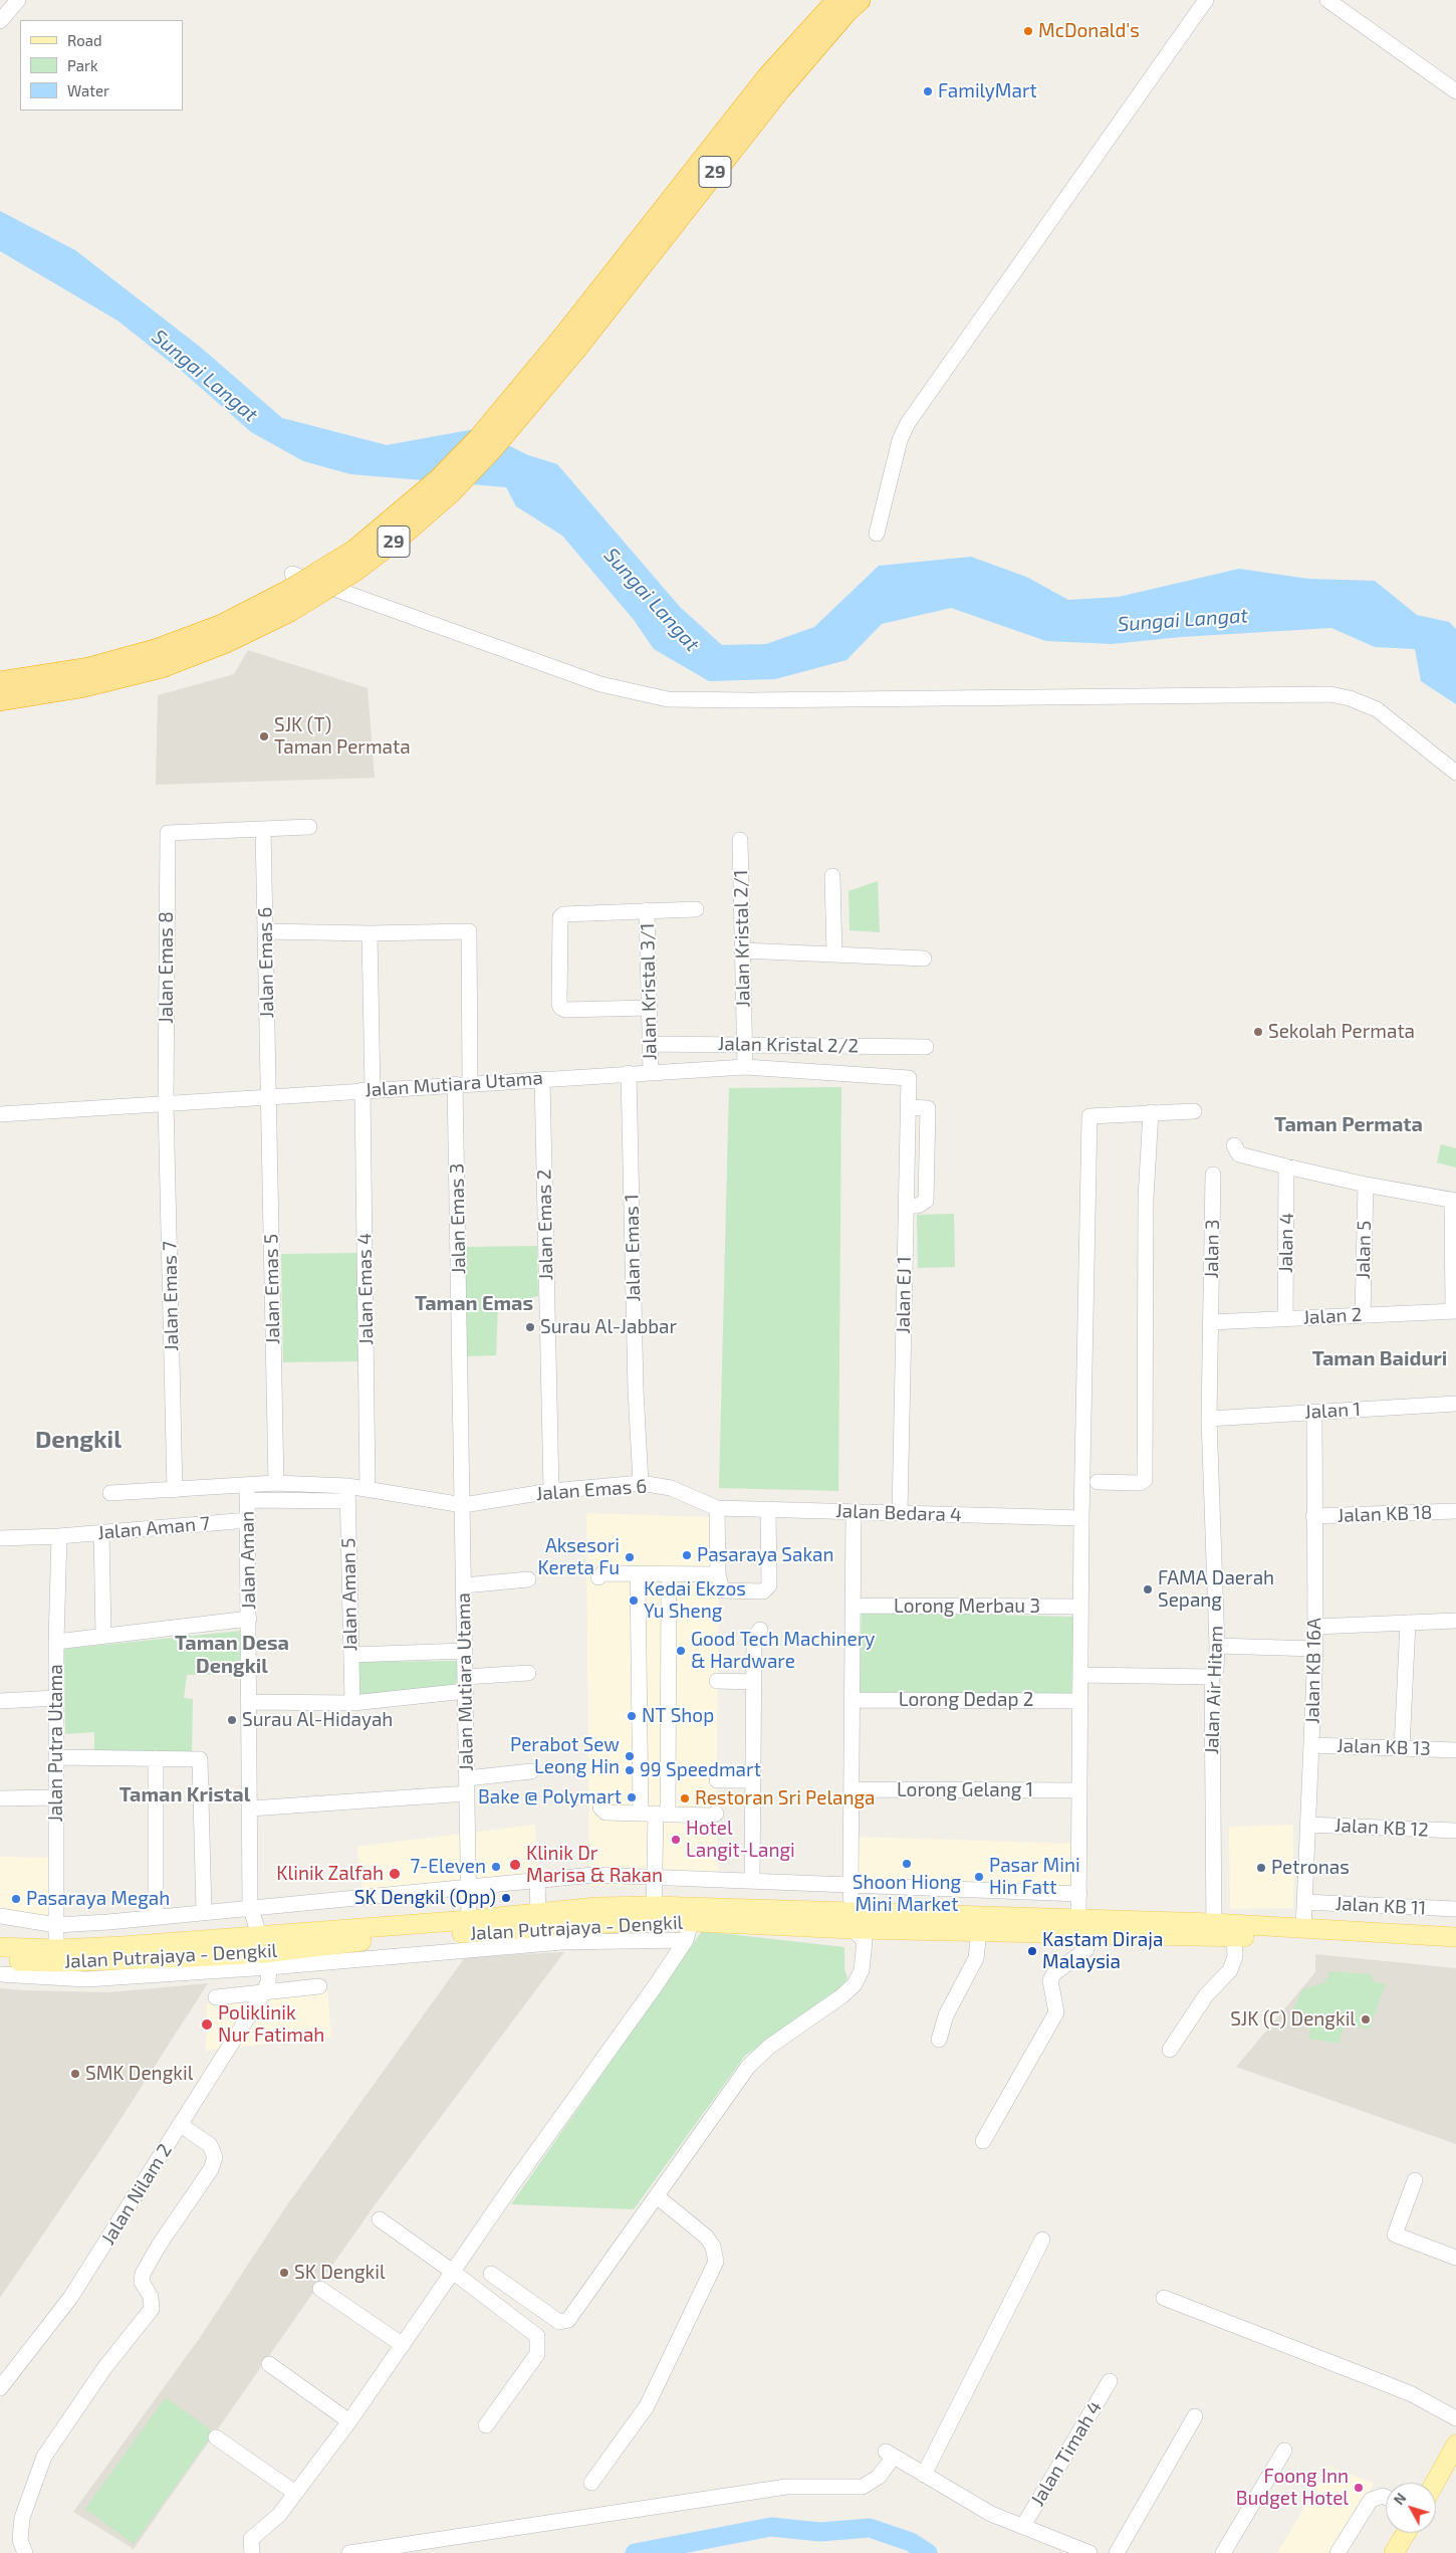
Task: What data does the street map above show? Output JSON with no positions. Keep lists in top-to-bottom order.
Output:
{
  "streets": {
    "highway": ["29"],
    "main road": ["Jalan Putrajaya - Dengkil"],
    "street": [
      "Jalan Kristal 2/1",
      "Jalan Emas 6",
      "Jalan Emas 8",
      "Jalan Kristal 3/1",
      "Jalan Kristal 2/2",
      "Jalan Mutiara Utama",
      "Jalan Emas 3",
      "Jalan Emas 2",
      "Jalan 4",
      "Jalan Emas 1",
      "Jalan 3",
      "Jalan 5",
      "Jalan Emas 5",
      "Jalan Emas 4",
      "Jalan EJ 1",
      "Jalan Emas 7",
      "Jalan 2",
      "Jalan 1",
      "Jalan Bedara 4",
      "Jalan KB 18",
      "Jalan Aman 7",
      "Jalan Aman",
      "Jalan Aman 5",
      "Lorong Merbau 3",
      "Jalan KB 16A",
      "Jalan Air Hitam",
      "Lorong Dedap 2",
      "Jalan Putra Utama",
      "Jalan KB 13",
      "Lorong Gelang 1",
      "Jalan KB 12",
      "Jalan KB 11",
      "Jalan Nilam 2",
      "Jalan Timah 4"
    ]
  },
  "crossings": [
    ["Jalan Kristal 2/1", "Jalan Kristal 2/2"],
    ["Jalan Kristal 2/1", "Jalan Mutiara Utama"],
    ["Jalan Emas 6", "Jalan Emas 8"],
    ["Jalan Emas 6", "Jalan Mutiara Utama"],
    ["Jalan Emas 6", "Jalan Emas 3"],
    ["Jalan Emas 6", "Jalan Emas 2"],
    ["Jalan Emas 6", "Jalan Emas 1"],
    ["Jalan Emas 6", "Jalan Emas 5"],
    ["Jalan Emas 6", "Jalan Emas 4"],
    ["Jalan Emas 6", "Jalan Emas 7"],
    ["Jalan Emas 6", "Jalan Bedara 4"],
    ["Jalan Emas 6", "Jalan Aman"],
    ["Jalan Emas 6", "Jalan Aman 5"],
    ["Jalan Emas 8", "Jalan Mutiara Utama"],
    ["Jalan Emas 8", "Jalan Emas 7"],
    ["Jalan Kristal 3/1", "Jalan Kristal 2/2"],
    ["Jalan Kristal 3/1", "Jalan Mutiara Utama"],
    ["Jalan Mutiara Utama", "Jalan Emas 3"],
    ["Jalan Mutiara Utama", "Jalan Emas 2"],
    ["Jalan Mutiara Utama", "Jalan Emas 1"],
    ["Jalan Mutiara Utama", "Jalan Emas 5"],
    ["Jalan Mutiara Utama", "Jalan Emas 4"],
    ["Jalan Mutiara Utama", "Jalan EJ 1"],
    ["Jalan Mutiara Utama", "Jalan Emas 7"],
    ["Jalan Mutiara Utama", "Jalan Putrajaya - Dengkil"],
    ["Jalan 4", "Jalan 2"],
    ["Jalan 3", "Jalan 2"],
    ["Jalan 3", "Jalan Air Hitam"],
    ["Jalan 5", "Jalan 2"],
    ["Jalan EJ 1", "Jalan Bedara 4"],
    ["Jalan 2", "Jalan Air Hitam"],
    ["Jalan 1", "Jalan KB 16A"],
    ["Jalan 1", "Jalan Air Hitam"],
    ["Jalan KB 18", "Jalan KB 16A"],
    ["Jalan Aman 7", "Jalan Aman"],
    ["Jalan Aman 7", "Jalan Putra Utama"],
    ["Jalan Aman", "Jalan Putrajaya - Dengkil"],
    ["Jalan Aman", "Jalan Nilam 2"],
    ["Jalan KB 16A", "Jalan KB 13"],
    ["Jalan KB 16A", "Jalan KB 12"],
    ["Jalan KB 16A", "Jalan KB 11"],
    ["Jalan Air Hitam", "Jalan Putrajaya - Dengkil"],
    ["Jalan Putra Utama", "Jalan Putrajaya - Dengkil"],
    ["Jalan Putrajaya - Dengkil", "Jalan Nilam 2"]
  ],
  "districts": [
    "Taman Permata",
    "Taman Emas",
    "Taman Baiduri",
    "Dengkil",
    "Taman Desa Dengkil",
    "Taman Kristal"
  ],
  "water": ["Sungai Langat"],
  "places": [
    "McDonald's",
    "FamilyMart",
    "SJK (T) Taman Permata",
    "Sekolah Permata",
    "Surau Al-Jabbar",
    "Pasaraya Sakan",
    "Aksesori Kereta Fu",
    "FAMA Daerah Sepang",
    "Kedai Ekzos Yu Sheng",
    "Good Tech Machinery & Hardware",
    "NT Shop",
    "Surau Al-Hidayah",
    "Perabot Sew Leong Hin",
    "99 Speedmart",
    "Bake @ Polymart",
    "Restoran Sri Pelanga",
    "Hotel Langit-Langi",
    "Shoon Hiong Mini Market",
    "Klinik Dr Marisa & Rakan",
    "7-Eleven",
    "Petronas",
    "Klinik Zalfah",
    "Pasar Mini Hin Fatt",
    "SK Dengkil (Opp)",
    "Pasaraya Megah",
    "Kastam Diraja Malaysia",
    "SJK (C) Dengkil",
    "Poliklinik Nur Fatimah",
    "SMK Dengkil",
    "SK Dengkil",
    "Foong Inn Budget Hotel"
  ],
  "legend": ["Road", "Park", "Water"],
  "north": "top left"
}
